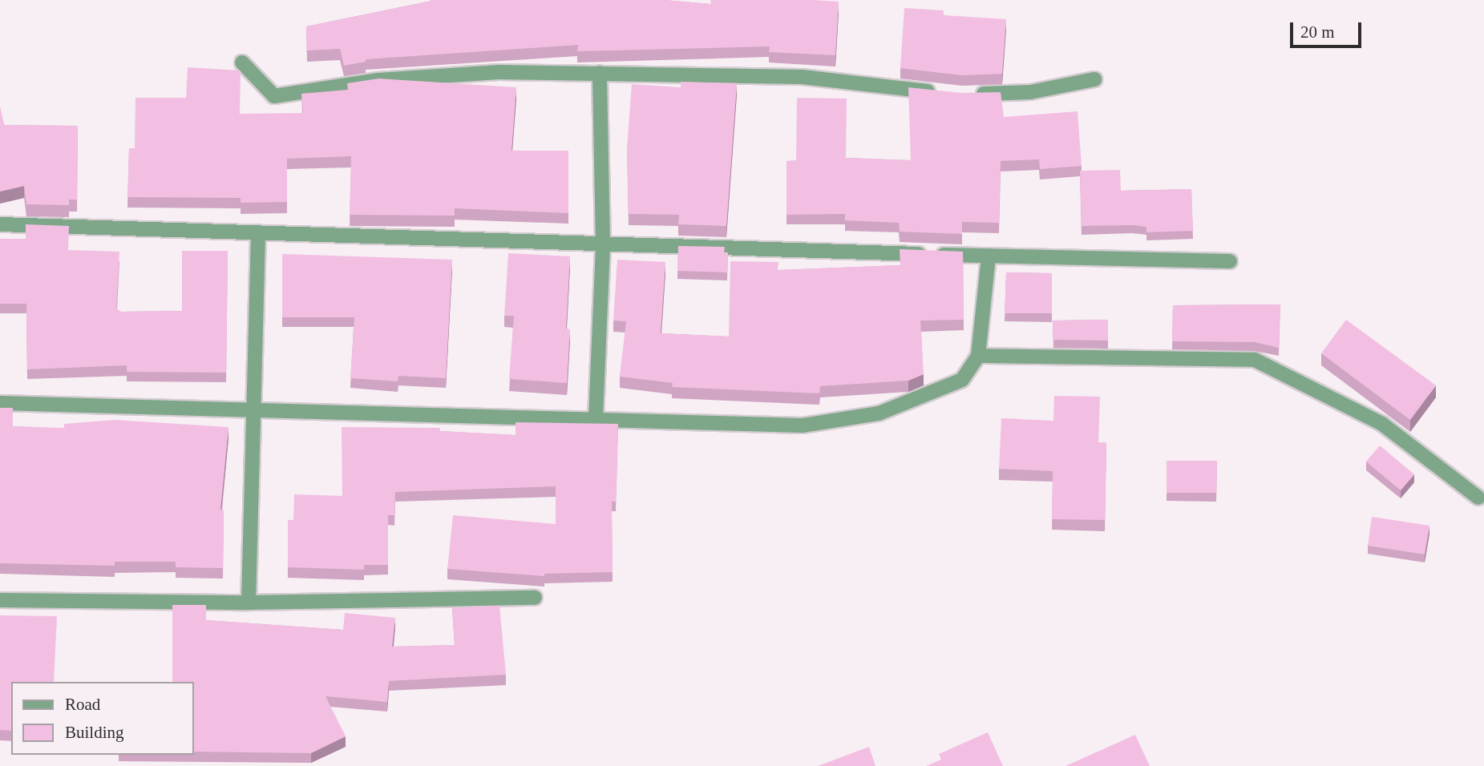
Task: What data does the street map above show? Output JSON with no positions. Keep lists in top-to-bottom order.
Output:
{
  "legend": ["Road", "Building"],
  "scale_bar": "20 m"
}
